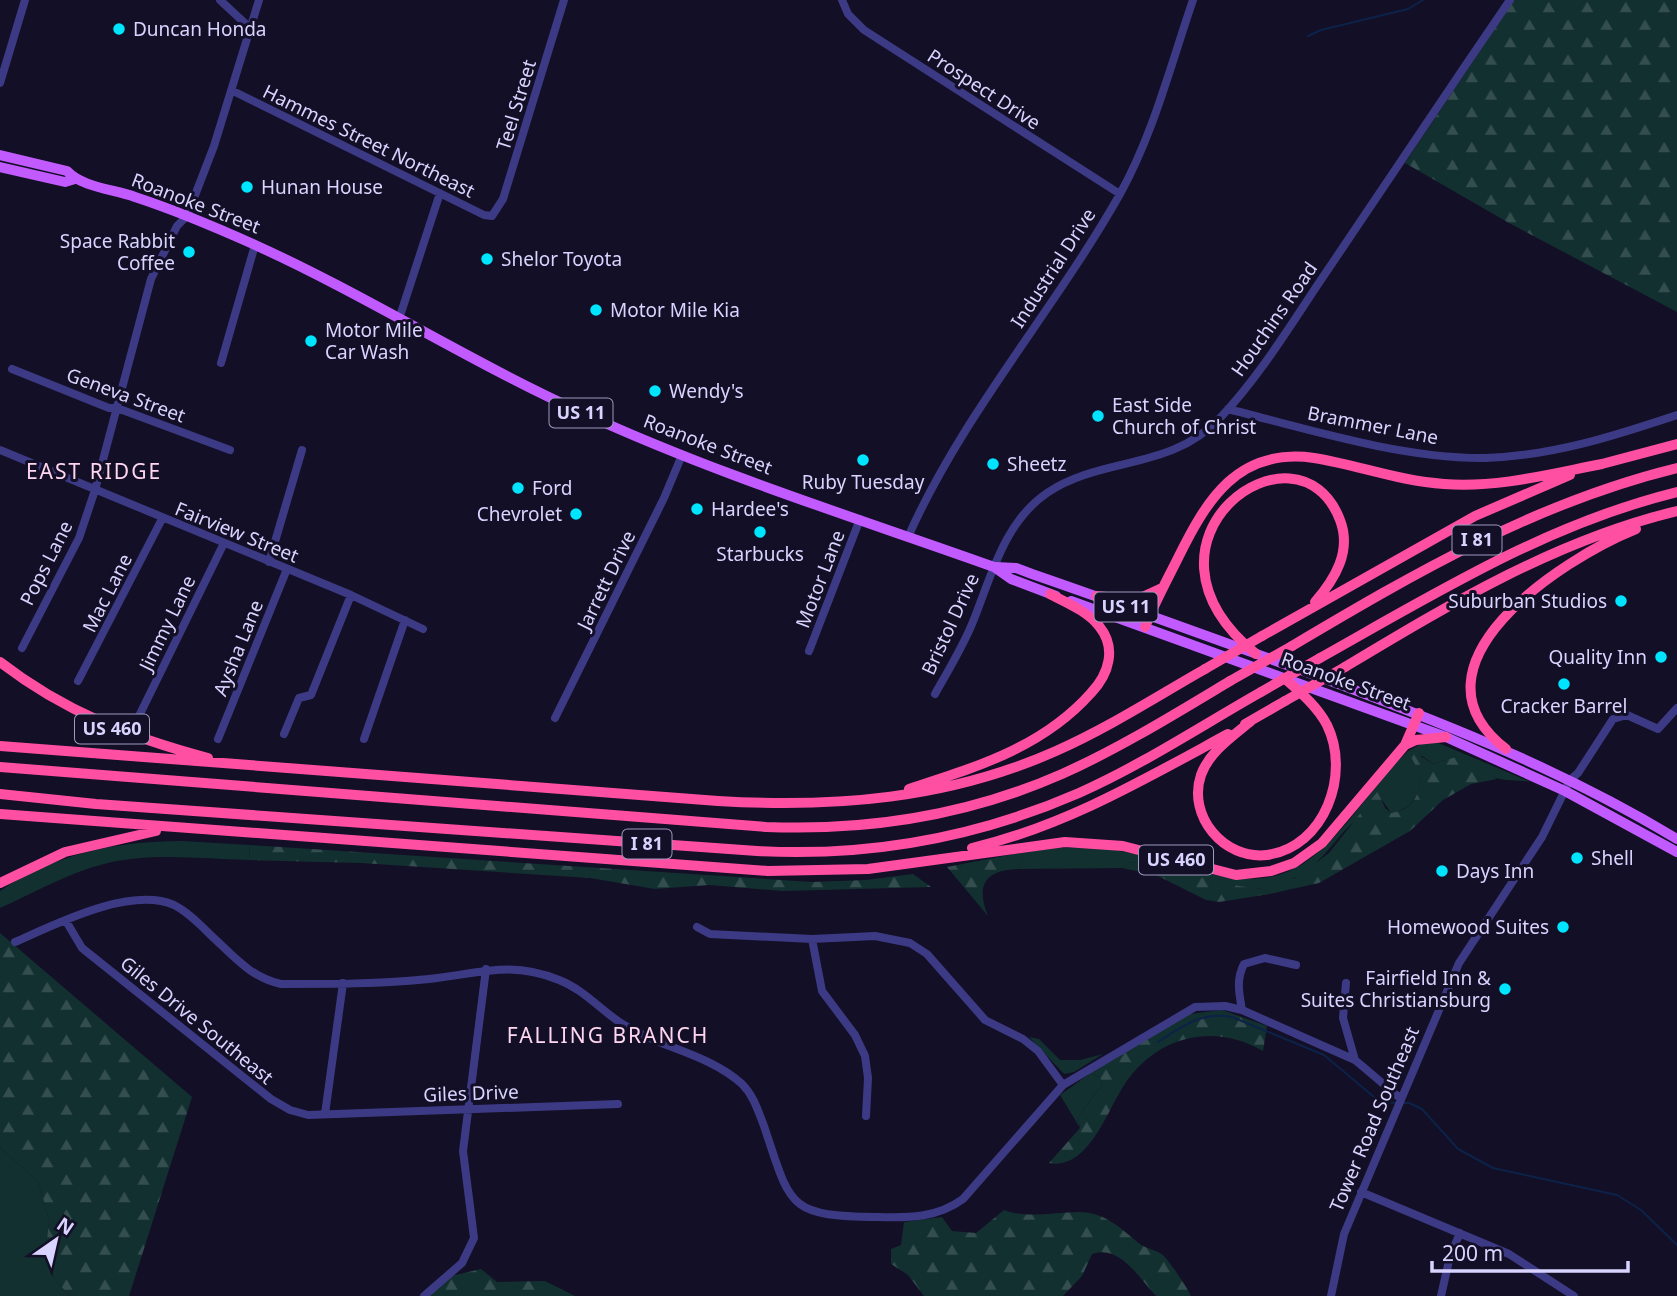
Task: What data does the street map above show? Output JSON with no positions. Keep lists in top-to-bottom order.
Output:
{
  "streets": {
    "highway": ["I 81", "US 460"],
    "main road": ["Roanoke Street", "US 11"],
    "street": [
      "Prospect Drive",
      "Teel Street",
      "Hammes Street Northeast",
      "Industrial Drive",
      "Houchins Road",
      "Geneva Street",
      "Brammer Lane",
      "Fairview Street",
      "Pops Lane",
      "Motor Lane",
      "Jarrett Drive",
      "Mac Lane",
      "Jimmy Lane",
      "Bristol Drive",
      "Aysha Lane",
      "Giles Drive Southeast",
      "Giles Drive",
      "Tower Road Southeast"
    ]
  },
  "crossings": [
    ["Prospect Drive", "Industrial Drive"],
    ["Teel Street", "Hammes Street Northeast"],
    ["Hammes Street Northeast", "Pops Lane"],
    ["Roanoke Street", "Industrial Drive"],
    ["Roanoke Street", "Houchins Road"],
    ["Roanoke Street", "Pops Lane"],
    ["Roanoke Street", "Motor Lane"],
    ["Roanoke Street", "Jarrett Drive"],
    ["Roanoke Street", "Bristol Drive"],
    ["Roanoke Street", "US 460"],
    ["Roanoke Street", "Tower Road Southeast"],
    ["Houchins Road", "Brammer Lane"],
    ["Houchins Road", "Bristol Drive"],
    ["Geneva Street", "Pops Lane"],
    ["Fairview Street", "Pops Lane"],
    ["Fairview Street", "Mac Lane"],
    ["Fairview Street", "Jimmy Lane"],
    ["Fairview Street", "Aysha Lane"],
    ["Giles Drive Southeast", "Giles Drive"]
  ],
  "districts": ["EAST RIDGE", "FALLING BRANCH"],
  "places": [
    "Duncan Honda",
    "Hunan House",
    "Space Rabbit Coffee",
    "Shelor Toyota",
    "Motor Mile Kia",
    "Motor Mile Car Wash",
    "Wendy's",
    "East Side Church of Christ",
    "Ruby Tuesday",
    "Sheetz",
    "Ford",
    "Hardee's",
    "Chevrolet",
    "Starbucks",
    "Suburban Studios",
    "Quality Inn",
    "Cracker Barrel",
    "Shell",
    "Days Inn",
    "Homewood Suites",
    "Fairfield Inn & Suites Christiansburg"
  ],
  "scale_bar": "200 m",
  "north": "top right"
}
